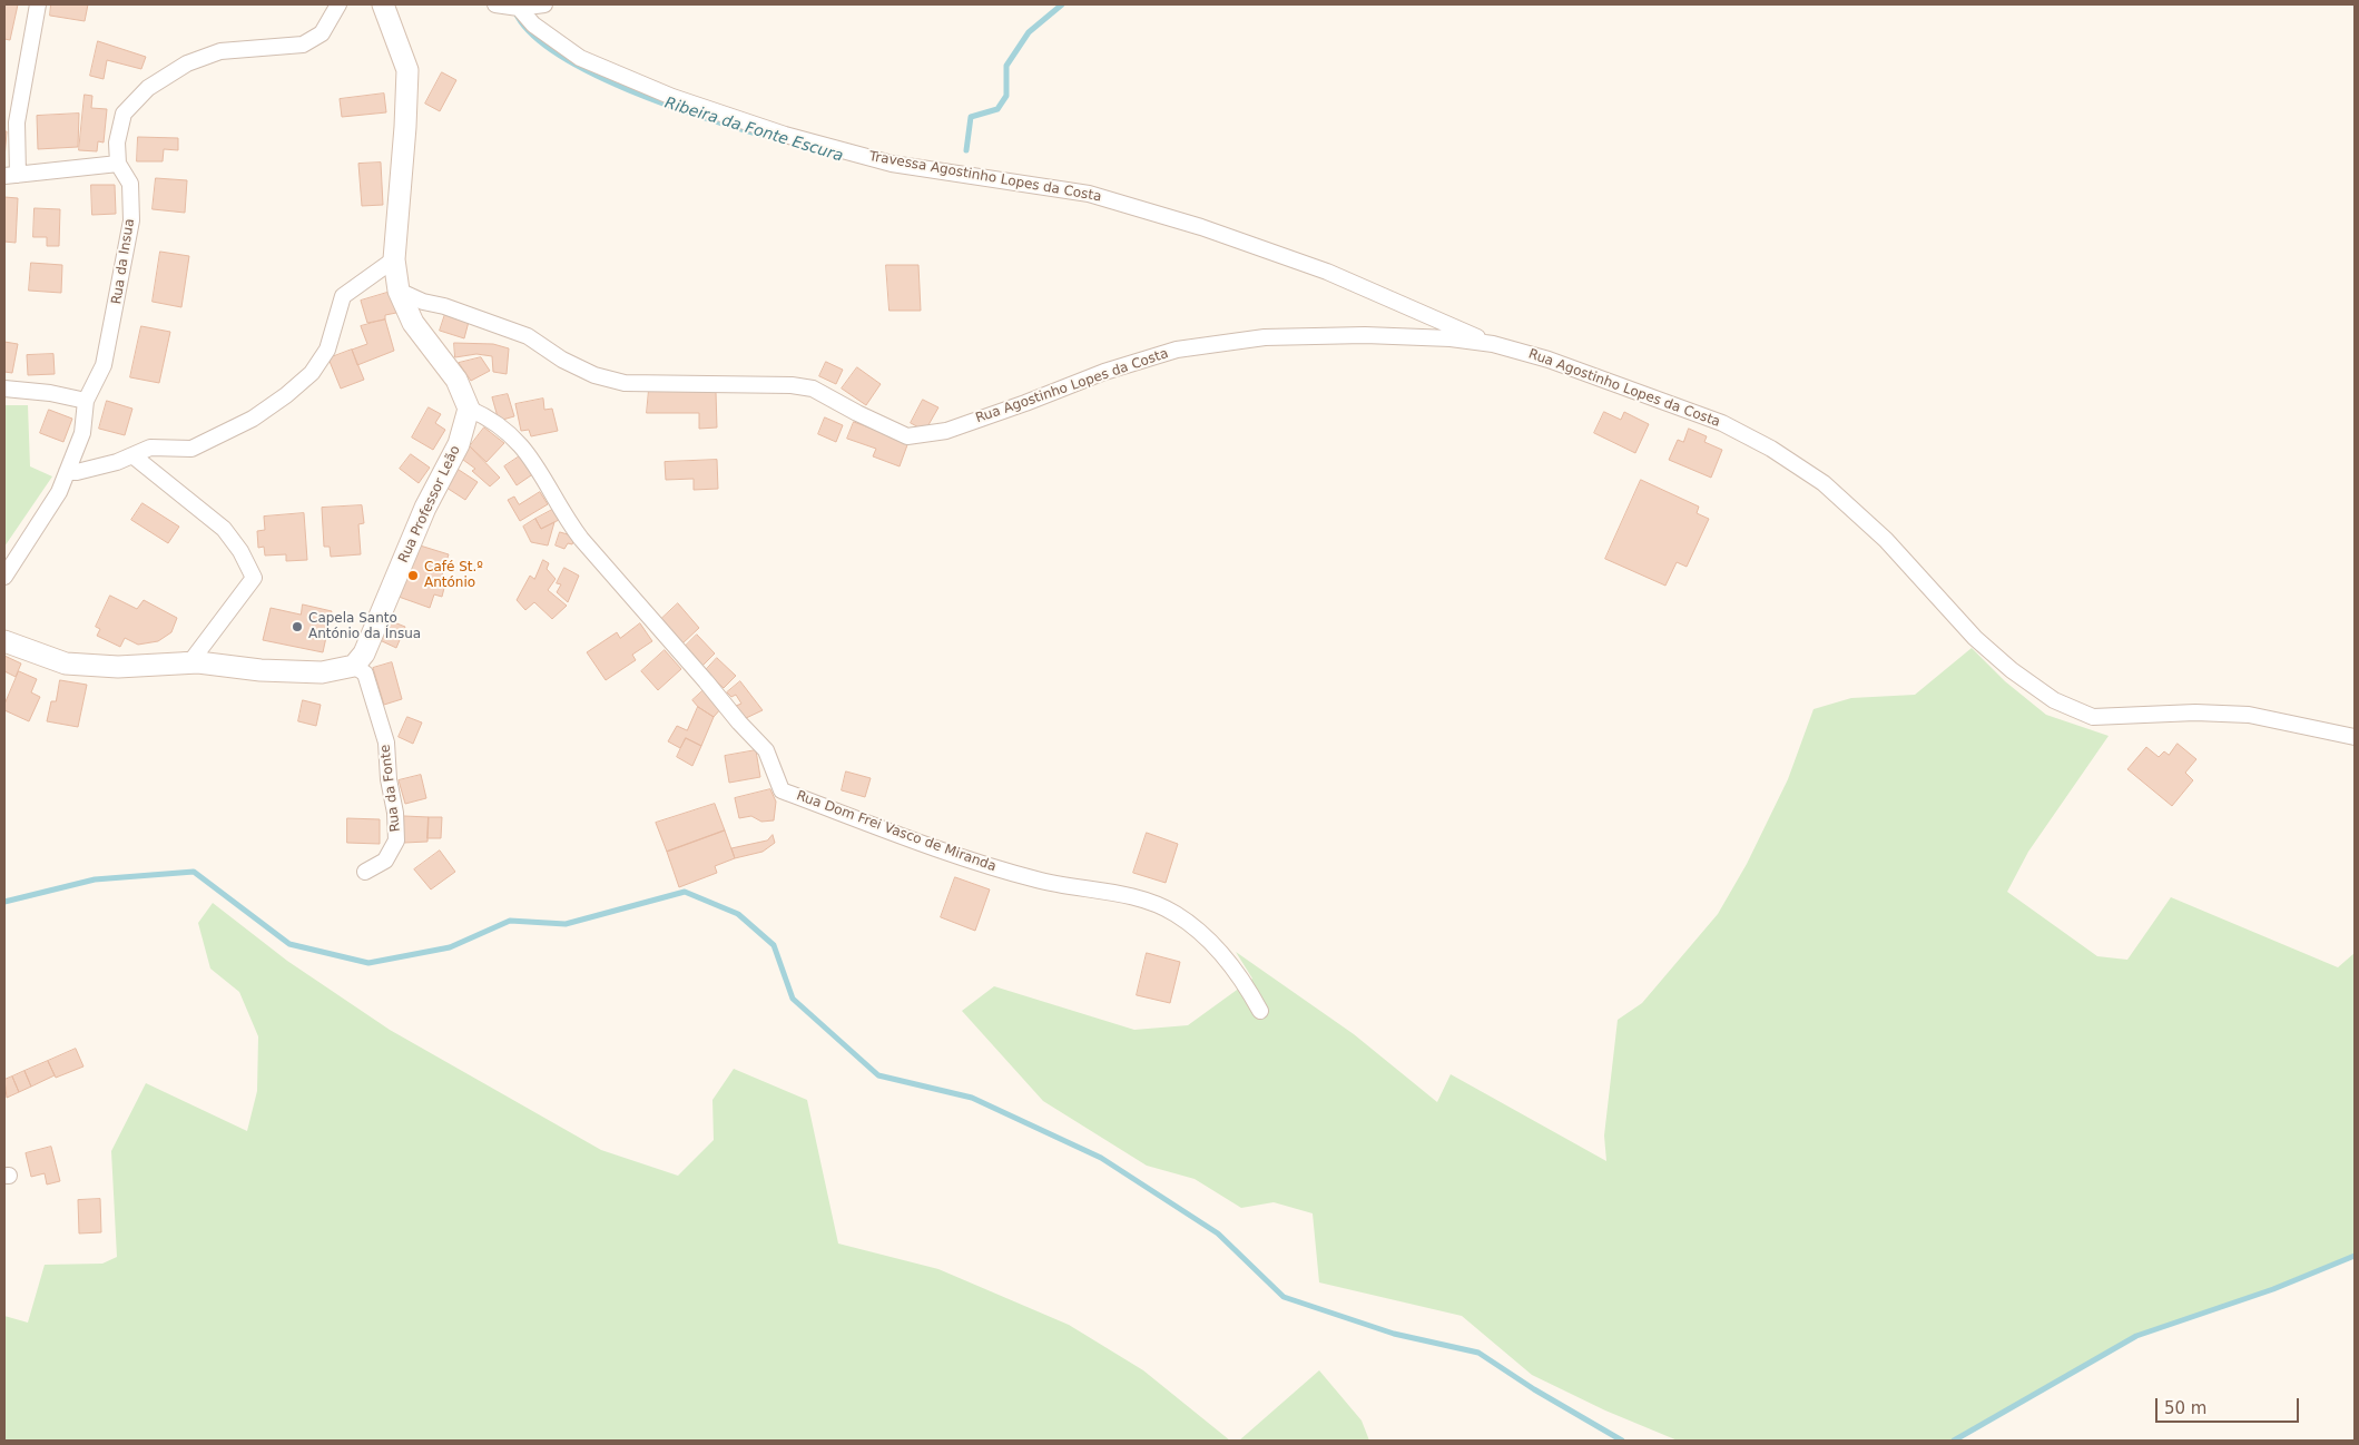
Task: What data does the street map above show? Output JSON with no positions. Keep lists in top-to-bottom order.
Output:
{
  "streets": {
    "street": [
      "Travessa Agostinho Lopes da Costa",
      "Rua da Insua",
      "Rua Agostinho Lopes da Costa",
      "Rua Professor Leão",
      "Rua da Fonte",
      "Rua Dom Frei Vasco de Miranda"
    ]
  },
  "crossings": [
    ["Travessa Agostinho Lopes da Costa", "Rua Agostinho Lopes da Costa"],
    ["Rua Professor Leão", "Rua da Fonte"],
    ["Rua Professor Leão", "Rua Dom Frei Vasco de Miranda"]
  ],
  "water": ["Ribeira da Fonte Escura"],
  "places": ["Café St.º António", "Capela Santo António da Ínsua"],
  "scale_bar": "50 m"
}
